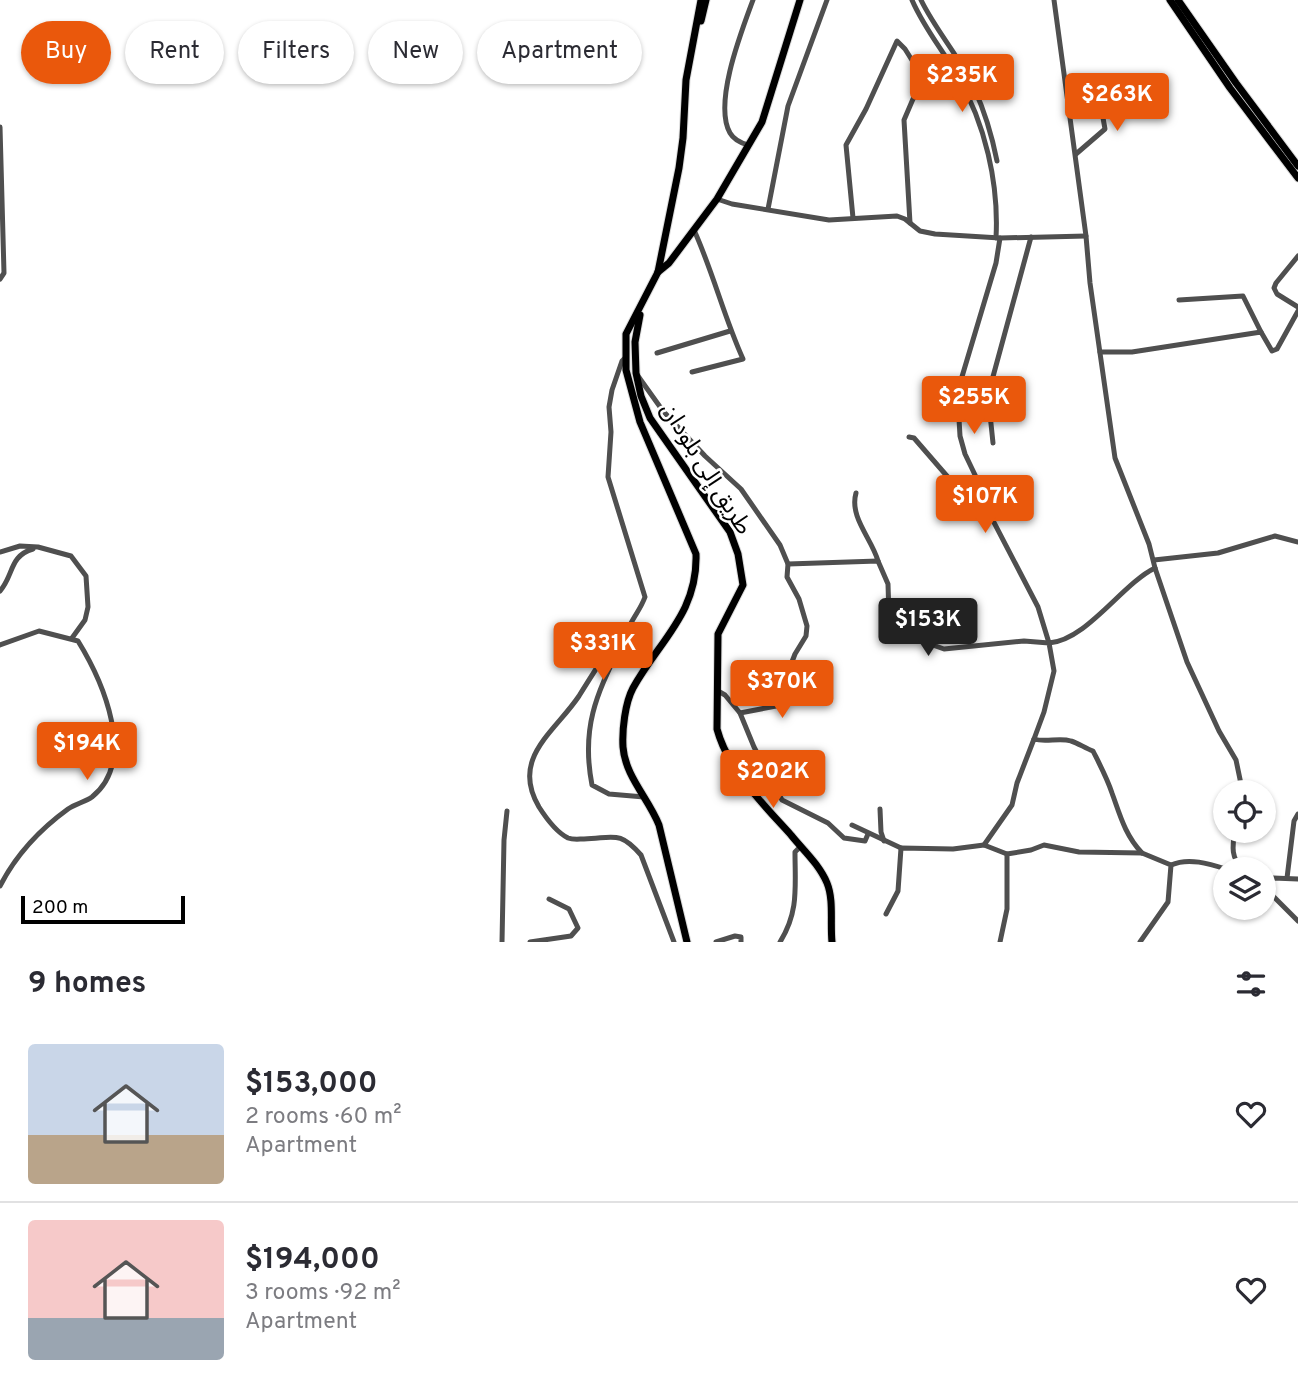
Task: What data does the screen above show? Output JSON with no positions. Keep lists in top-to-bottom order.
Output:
{
  "streets": {
    "main road": ["طريق إلى بلودان"]
  },
  "scale_bar": "200 m",
  "page": {
    "chip": [
      "Buy",
      "Rent",
      "Filters",
      "New",
      "Apartment"
    ],
    "price": [
      "$235K",
      "$263K",
      "$255K",
      "$107K",
      "$153K",
      "$331K",
      "$370K",
      "$194K",
      "$202K"
    ],
    "scale": "200 m",
    "heading": "9 homes",
    "list": [
      {
        "name": "$153,000",
        "note": "2 rooms · 60 m² · Apartment"
      },
      {
        "name": "$194,000",
        "note": "3 rooms · 92 m² · Apartment"
      }
    ]
  }
}
